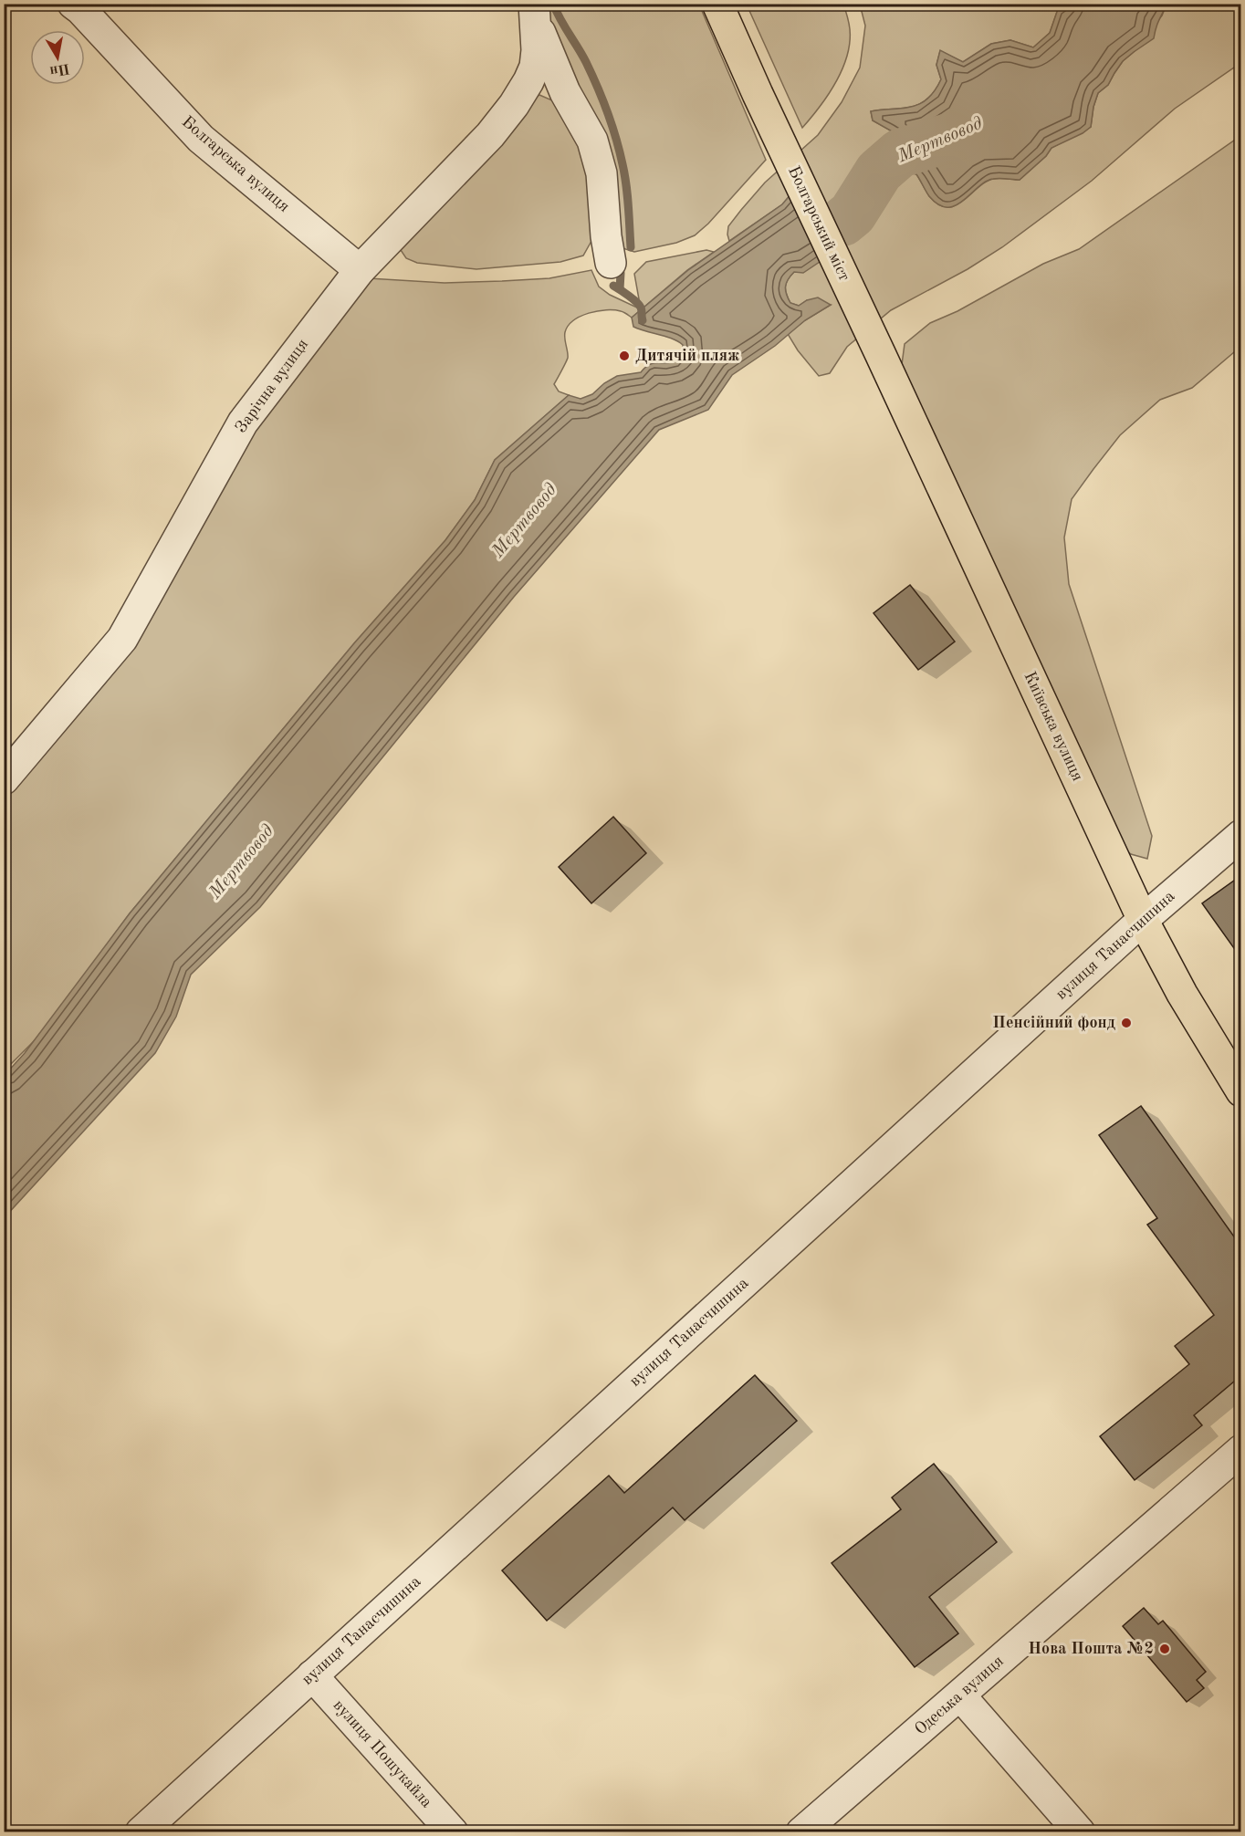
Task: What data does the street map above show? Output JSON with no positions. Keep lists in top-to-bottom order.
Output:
{
  "streets": {
    "main road": ["Болгарський міст", "Київська вулиця"],
    "street": [
      "Болгарська вулиця",
      "Зарічна вулиця",
      "вулиця Танасчишина",
      "Одеська вулиця",
      "вулиця Пошукайла"
    ]
  },
  "crossings": [
    ["Болгарська вулиця", "Зарічна вулиця"],
    ["Болгарський міст", "Київська вулиця"],
    ["Київська вулиця", "вулиця Танасчишина"],
    ["вулиця Танасчишина", "вулиця Пошукайла"]
  ],
  "water": ["Мертвовод"],
  "places": ["Дитячій пляж", "Пенсійний фонд", "Нова Пошта №2"],
  "north": "bottom"
}
